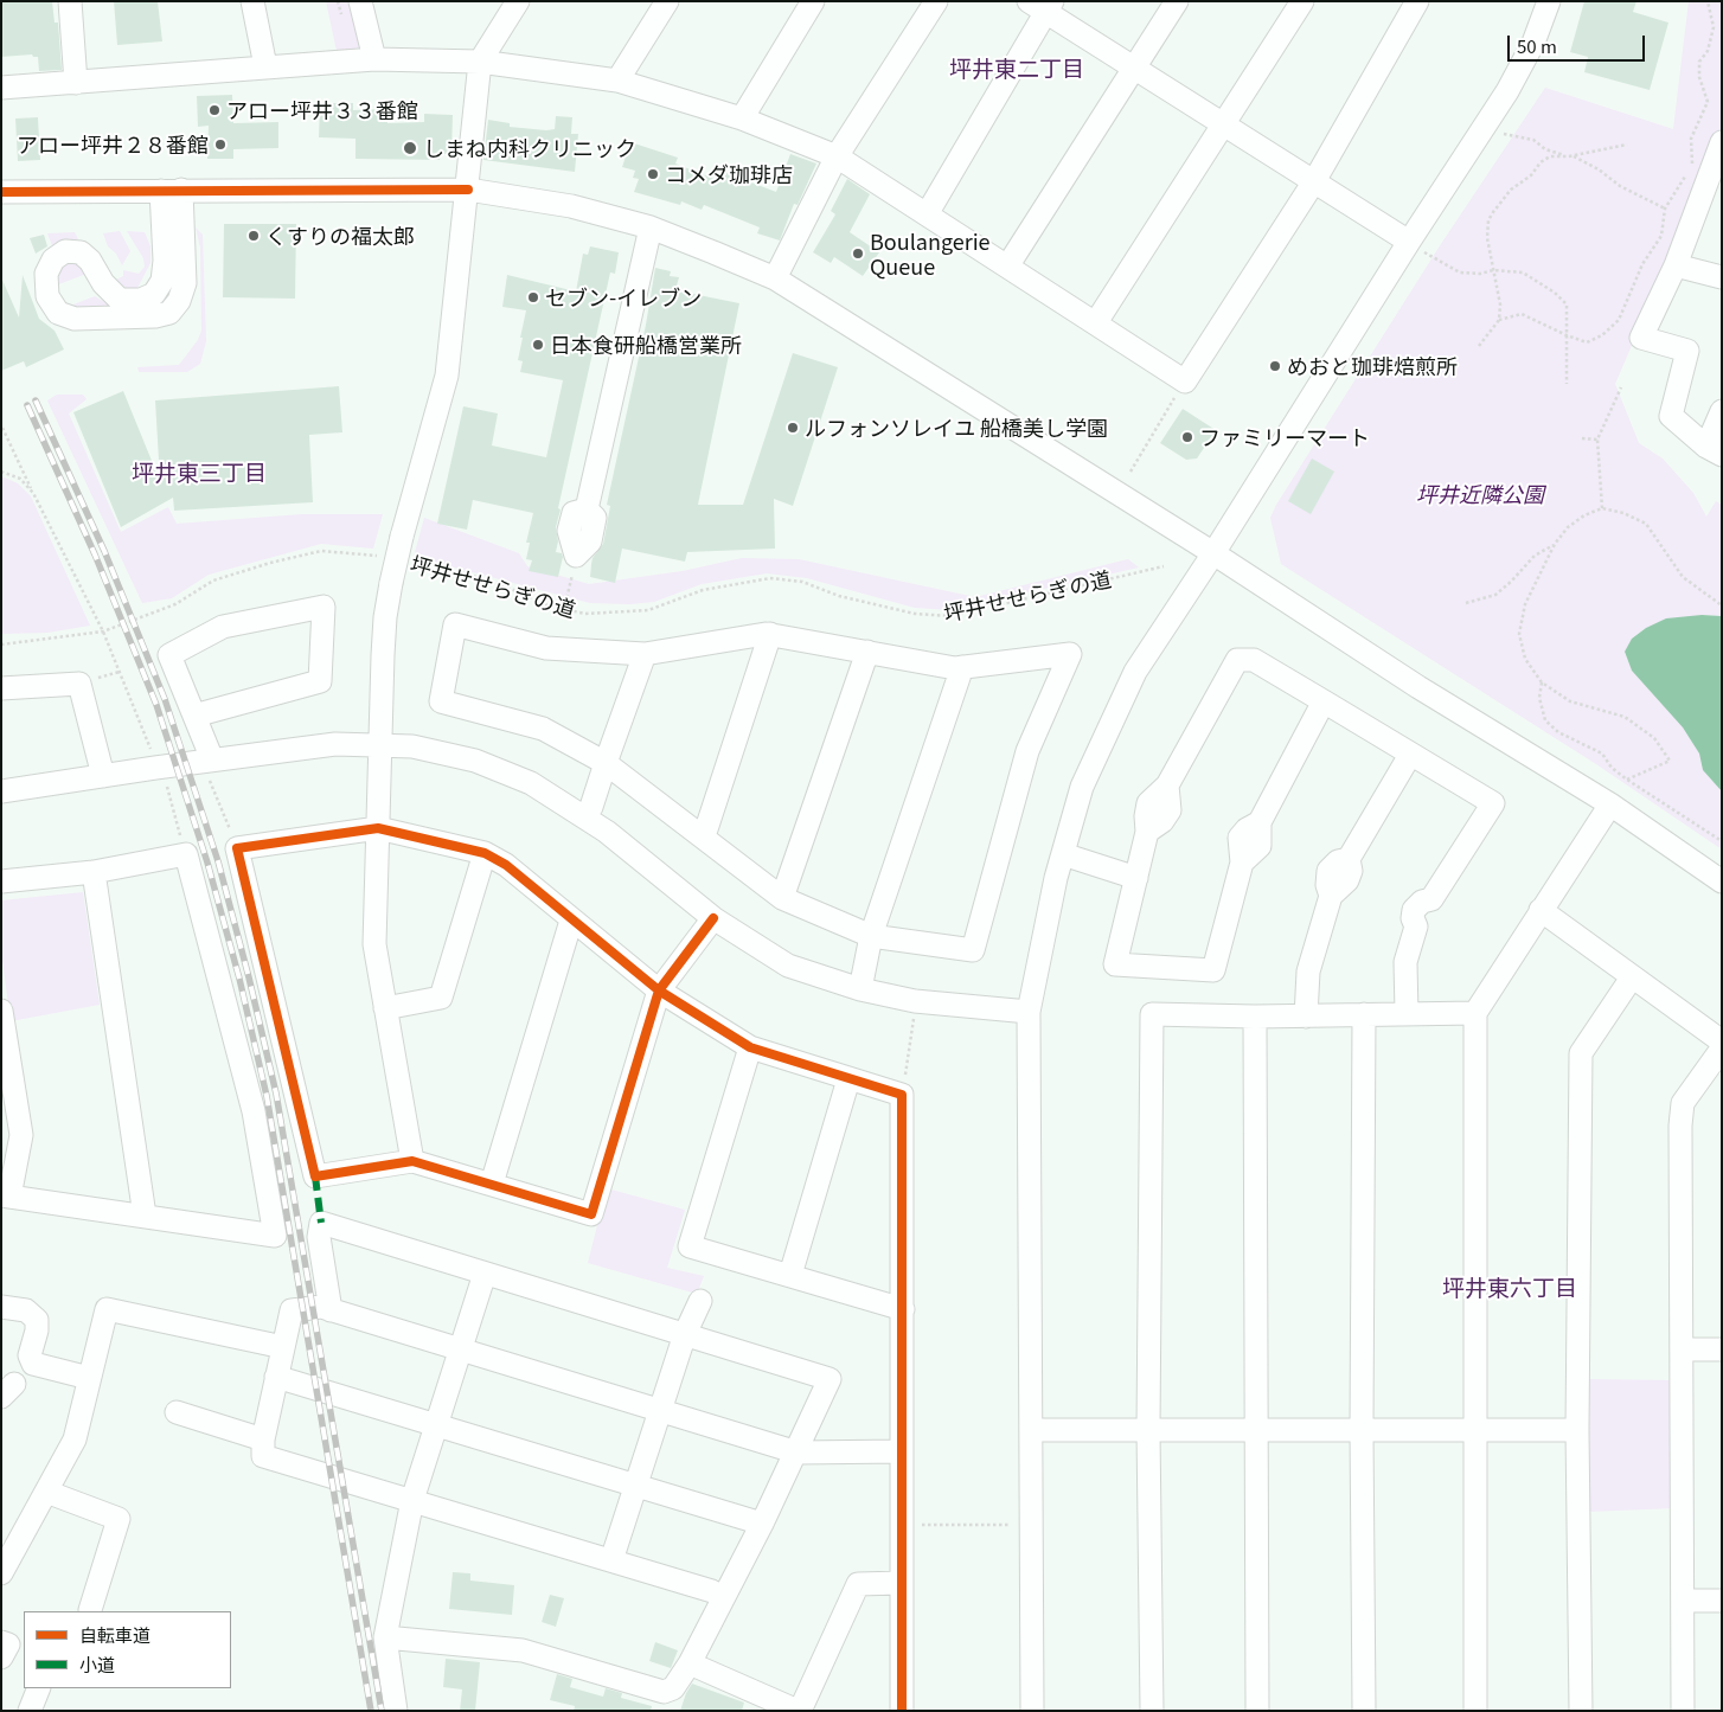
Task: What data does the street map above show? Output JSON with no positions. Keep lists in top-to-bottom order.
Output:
{
  "streets": {
    "path": ["坪井せせらぎの道"]
  },
  "districts": ["坪井東二丁目", "坪井東三丁目", "坪井東六丁目"],
  "parks": ["坪井近隣公園"],
  "places": [
    "アロー坪井３３番館",
    "アロー坪井２８番館",
    "しまね内科クリニック",
    "コメダ珈琲店",
    "くすりの福太郎",
    "Boulangerie Queue",
    "セブン-イレブン",
    "日本食研船橋営業所",
    "めおと珈琲焙煎所",
    "ルフォンソレイユ 船橋美し学園",
    "ファミリーマート"
  ],
  "legend": ["自転車道", "小道"],
  "scale_bar": "50 m"
}
